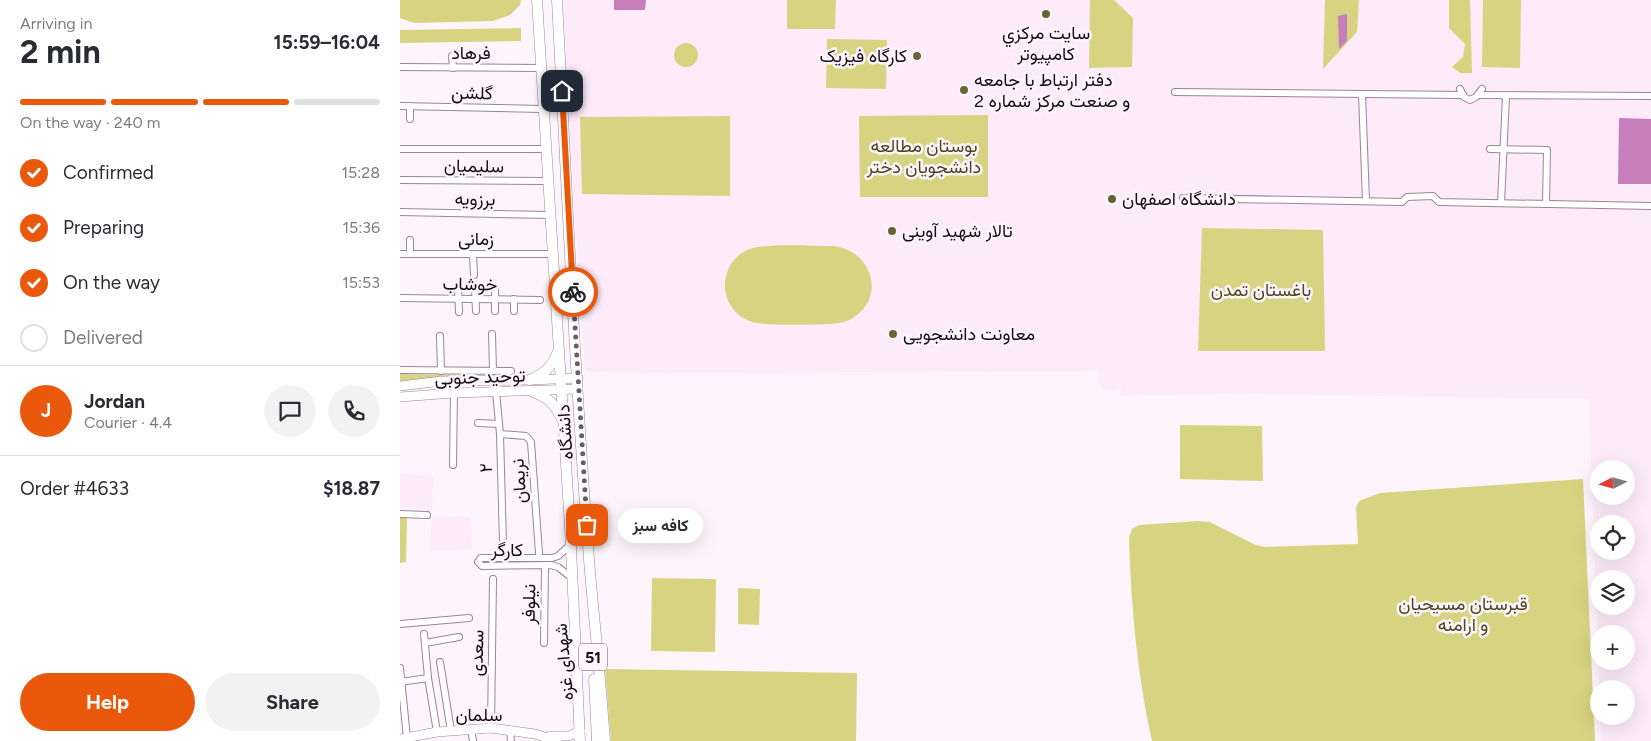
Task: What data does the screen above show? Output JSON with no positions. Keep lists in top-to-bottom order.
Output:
{
  "streets": {
    "main road": [
      "توحید جنوبی",
      "دانشگاه",
      "51",
      "شهدای غزه",
      "سلمان"
    ],
    "street": [
      "فرهاد",
      "گلشن",
      "سلیمیان",
      "برزویه",
      "زمانی",
      "خوشاب",
      "۲",
      "نریمان",
      "کارگر",
      "نیلوفر",
      "سعدی"
    ]
  },
  "crossings": [
    ["فرهاد", "دانشگاه"],
    ["گلشن", "دانشگاه"],
    ["سلیمیان", "دانشگاه"],
    ["برزویه", "دانشگاه"],
    ["زمانی", "دانشگاه"],
    ["توحید جنوبی", "دانشگاه"],
    ["توحید جنوبی", "۲"],
    ["توحید جنوبی", "51"],
    ["دانشگاه", "کارگر"],
    ["دانشگاه", "51"],
    ["دانشگاه", "شهدای غزه"],
    ["۲", "نریمان"],
    ["کارگر", "نیلوفر"],
    ["کارگر", "شهدای غزه"],
    ["سعدی", "سلمان"]
  ],
  "parks": ["بوستان مطالعه دانشجویان دختر", "باغستان تمدن", "قبرستان مسیحیان و ارامنه"],
  "places": [
    "سايت مرکزي کامپيوتر",
    "کارگاه فیزیک",
    "دفتر ارتباط با جامعه و صنعت مرکز شماره 2",
    "دانشگاه اصفهان",
    "تالار شهید آوینی",
    "معاونت دانشجویی",
    "کافه سبز"
  ],
  "north": "left",
  "page": {
    "heading": ["2 min", "Arriving in", "15:59–16:04"],
    "panel": [
      "Jordan",
      "Courier · 4.4",
      "Order #4633",
      "$18.87"
    ],
    "bar": "On the way · 240 m",
    "list": [
      ["Confirmed", "15:28"],
      ["Preparing", "15:36"],
      ["On the way", "15:53"],
      "Delivered"
    ],
    "round": "J",
    "map_buttons": ["+", "−"],
    "bubble": "کافه سبز",
    "buttons": ["Help", "Share"]
  }
}
